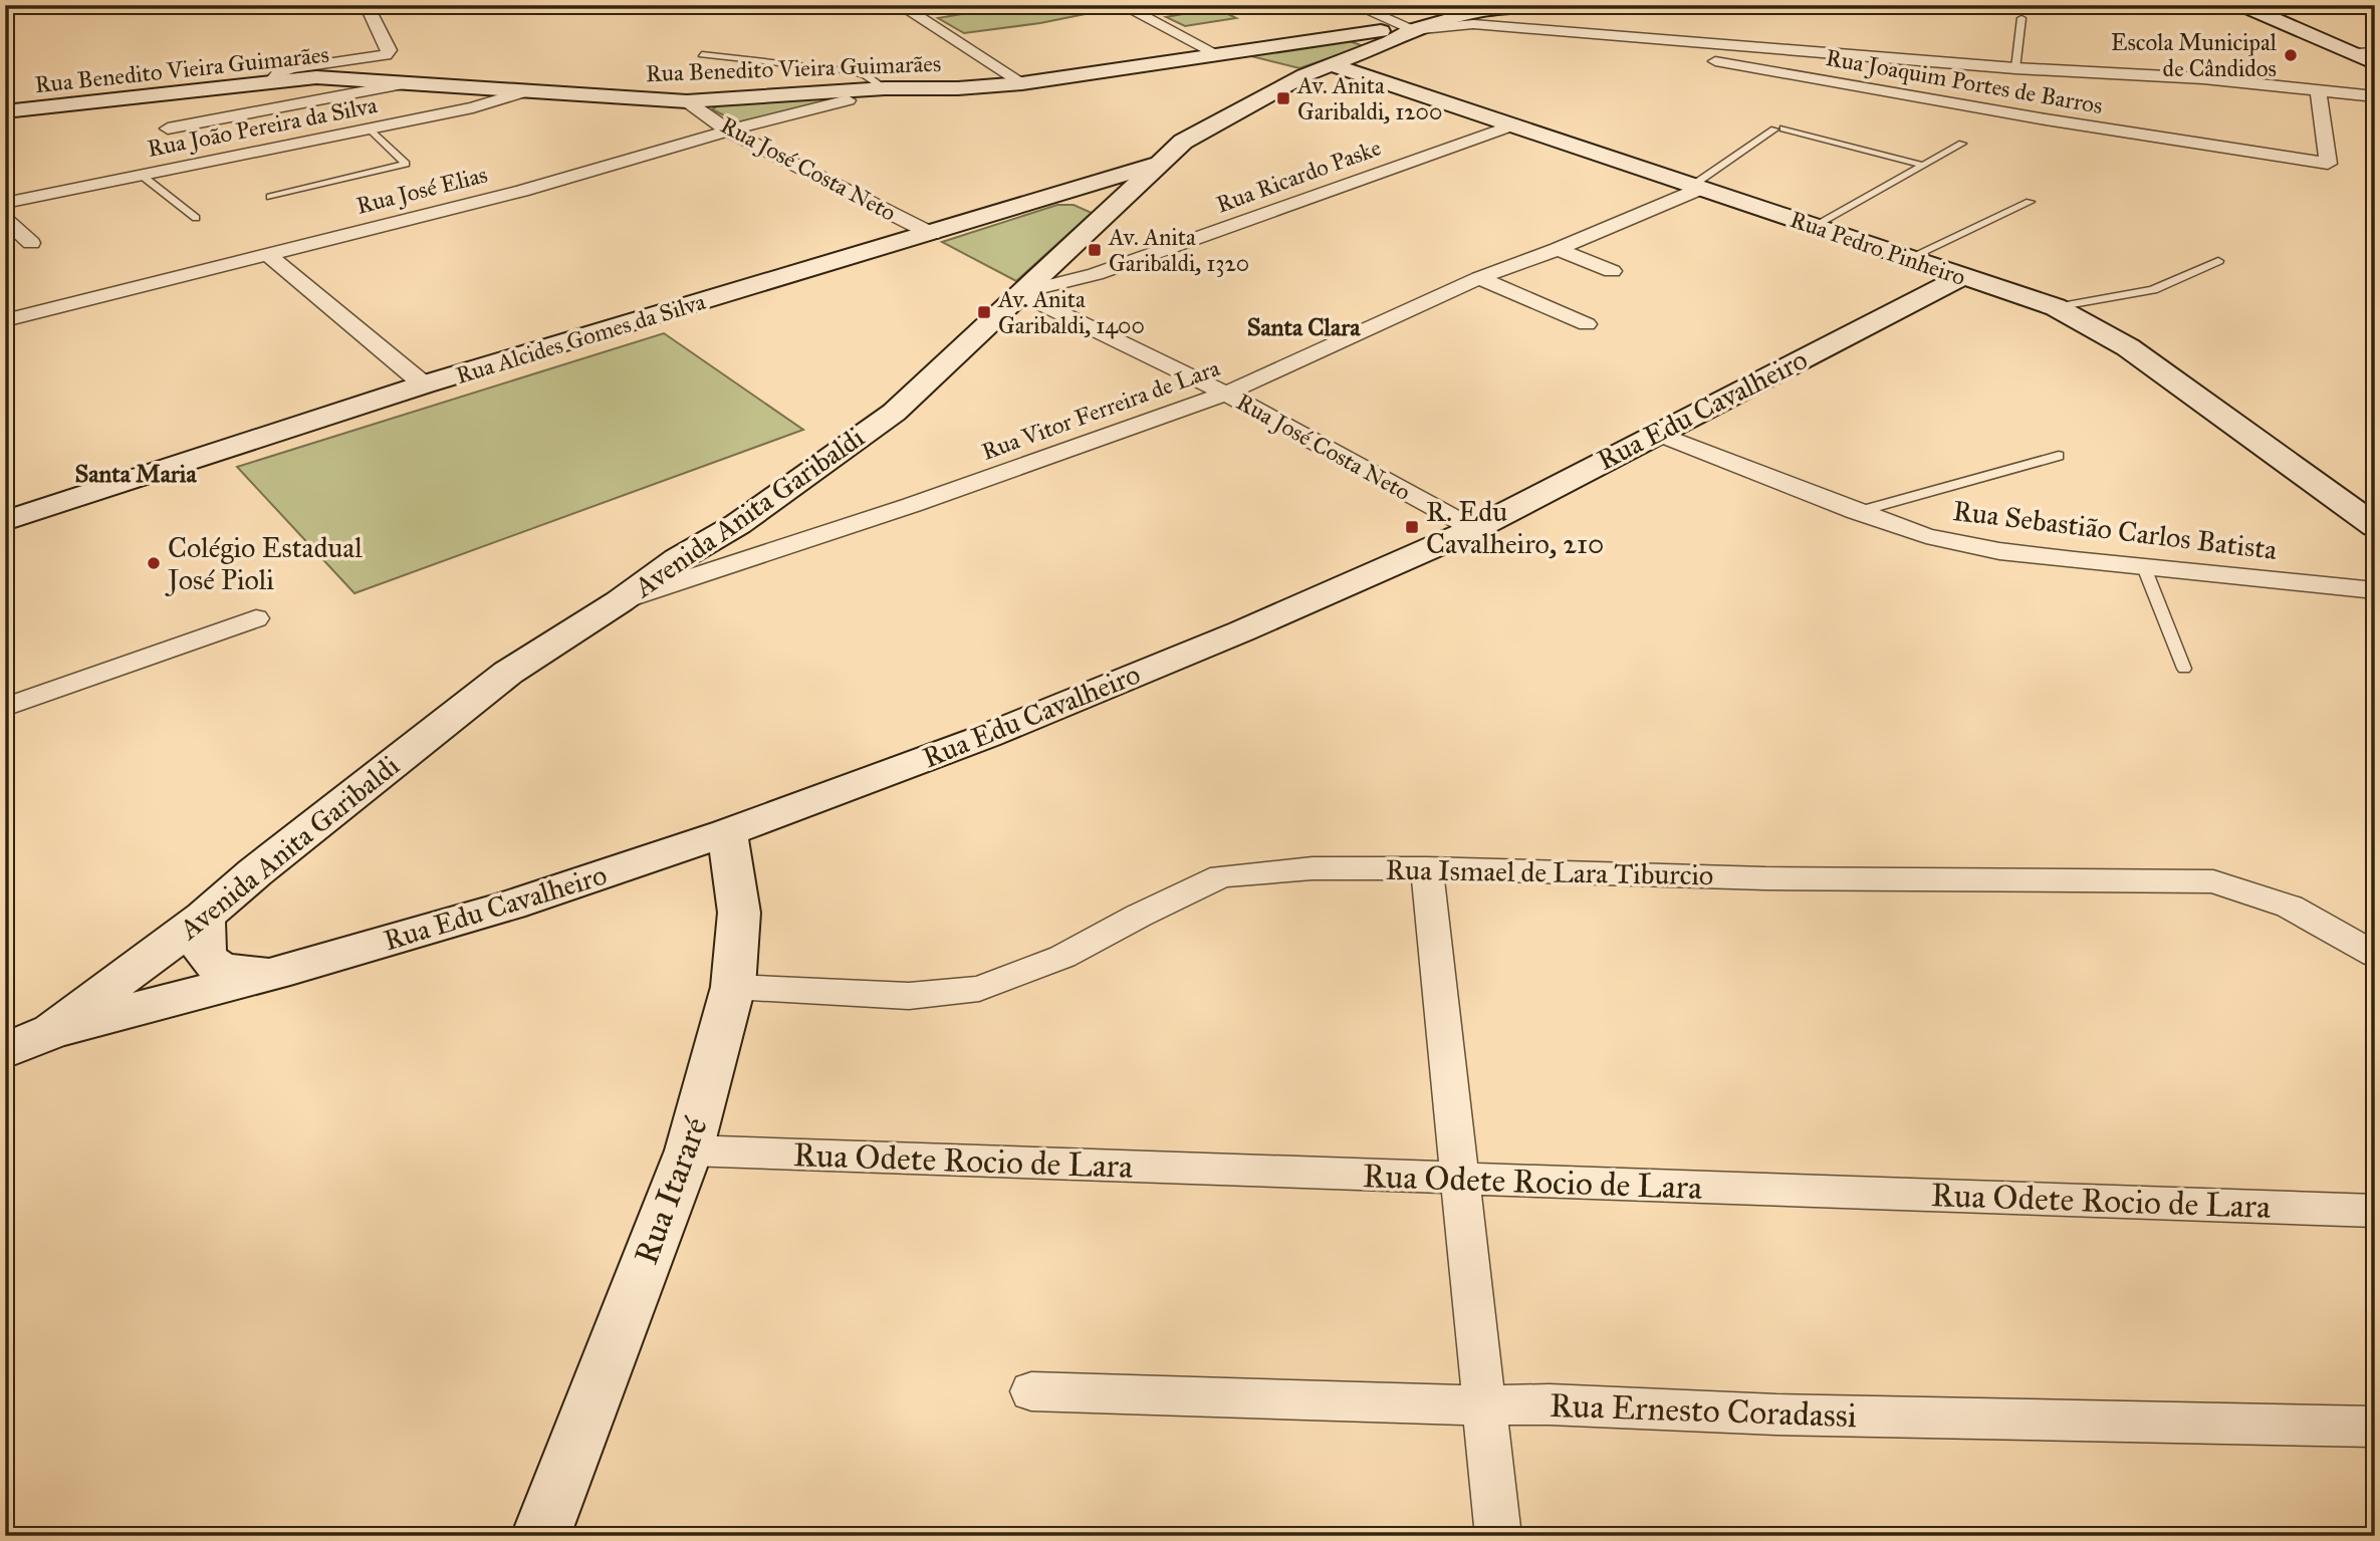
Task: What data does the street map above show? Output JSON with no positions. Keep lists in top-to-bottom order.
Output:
{
  "streets": {
    "street": [
      "Rua Benedito Vieira Guimarães",
      "Rua Joaquim Portes de Barros",
      "Rua João Pereira da Silva",
      "Rua José Costa Neto",
      "Rua Ricardo Paske",
      "Rua José Elias",
      "Rua Pedro Pinheiro",
      "Rua Alcides Gomes da Silva",
      "Rua Vitor Ferreira de Lara",
      "Rua Edu Cavalheiro",
      "Avenida Anita Garibaldi",
      "Rua Sebastião Carlos Batista",
      "Rua Ismael de Lara Tiburcio",
      "Rua Odete Rocio de Lara",
      "Rua Itararé",
      "Rua Ernesto Coradassi"
    ]
  },
  "crossings": [
    ["Rua Benedito Vieira Guimarães", "Rua João Pereira da Silva"],
    ["Rua Benedito Vieira Guimarães", "Rua José Costa Neto"],
    ["Rua Benedito Vieira Guimarães", "Avenida Anita Garibaldi"],
    ["Rua José Costa Neto", "Rua Ricardo Paske"],
    ["Rua José Costa Neto", "Rua José Elias"],
    ["Rua José Costa Neto", "Rua Alcides Gomes da Silva"],
    ["Rua José Costa Neto", "Rua Vitor Ferreira de Lara"],
    ["Rua José Costa Neto", "Rua Edu Cavalheiro"],
    ["Rua José Costa Neto", "Avenida Anita Garibaldi"],
    ["Rua Ricardo Paske", "Rua Pedro Pinheiro"],
    ["Rua Ricardo Paske", "Avenida Anita Garibaldi"],
    ["Rua Pedro Pinheiro", "Rua Vitor Ferreira de Lara"],
    ["Rua Pedro Pinheiro", "Rua Edu Cavalheiro"],
    ["Rua Pedro Pinheiro", "Avenida Anita Garibaldi"],
    ["Rua Alcides Gomes da Silva", "Avenida Anita Garibaldi"],
    ["Rua Vitor Ferreira de Lara", "Avenida Anita Garibaldi"],
    ["Rua Edu Cavalheiro", "Avenida Anita Garibaldi"],
    ["Rua Edu Cavalheiro", "Rua Sebastião Carlos Batista"],
    ["Rua Edu Cavalheiro", "Rua Itararé"],
    ["Rua Ismael de Lara Tiburcio", "Rua Itararé"],
    ["Rua Odete Rocio de Lara", "Rua Itararé"]
  ],
  "districts": ["Santa Clara", "Santa Maria"],
  "places": {
    "other": ["Escola Municipal de Cândidos", "Colégio Estadual José Pioli"],
    "transit": [
      "Av. Anita Garibaldi, 1200",
      "Av. Anita Garibaldi, 1320",
      "Av. Anita Garibaldi, 1400",
      "R. Edu Cavalheiro, 210"
    ]
  }
}
